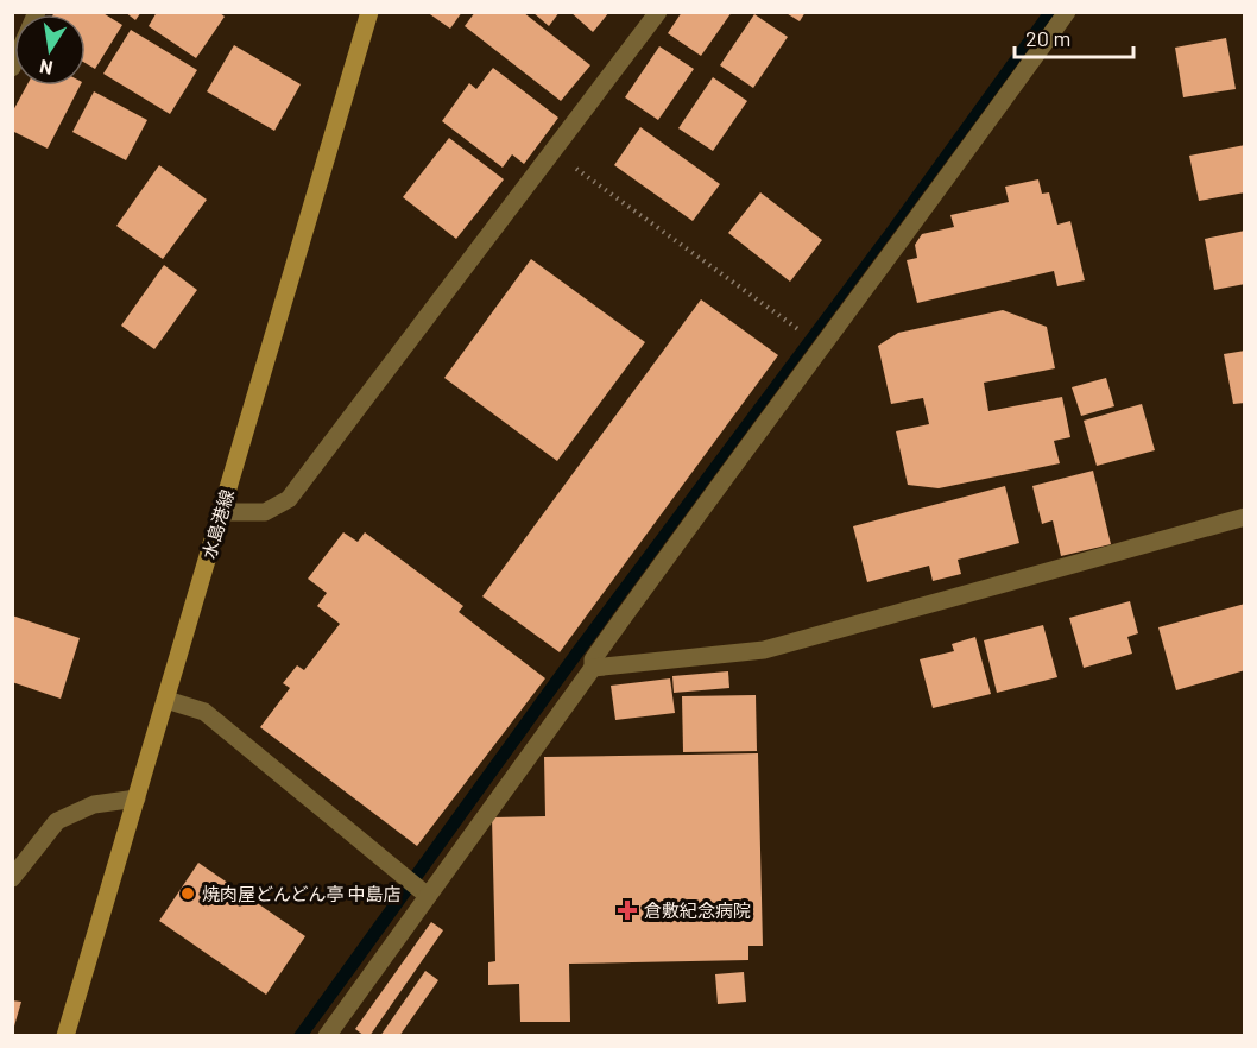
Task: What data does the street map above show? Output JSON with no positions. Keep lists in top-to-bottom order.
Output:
{
  "streets": {
    "main road": ["水島港線"]
  },
  "places": {
    "other": ["焼肉屋どんどん亭 中島店"],
    "health": ["倉敷紀念病院"]
  },
  "scale_bar": "20 m",
  "north": "bottom"
}
